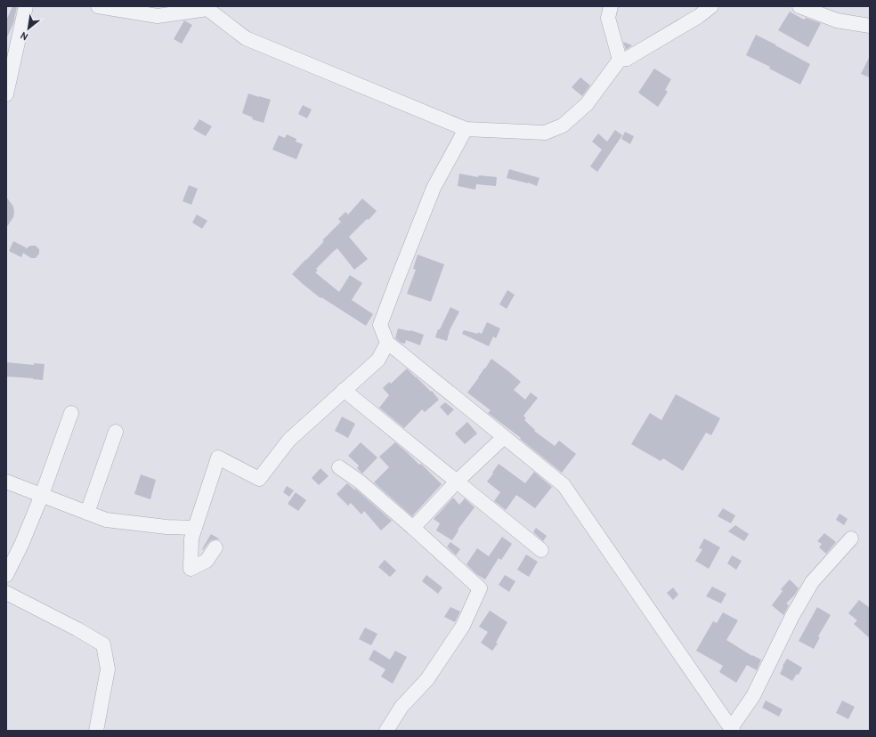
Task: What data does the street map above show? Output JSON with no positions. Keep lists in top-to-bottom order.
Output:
{
  "north": "bottom left"
}
